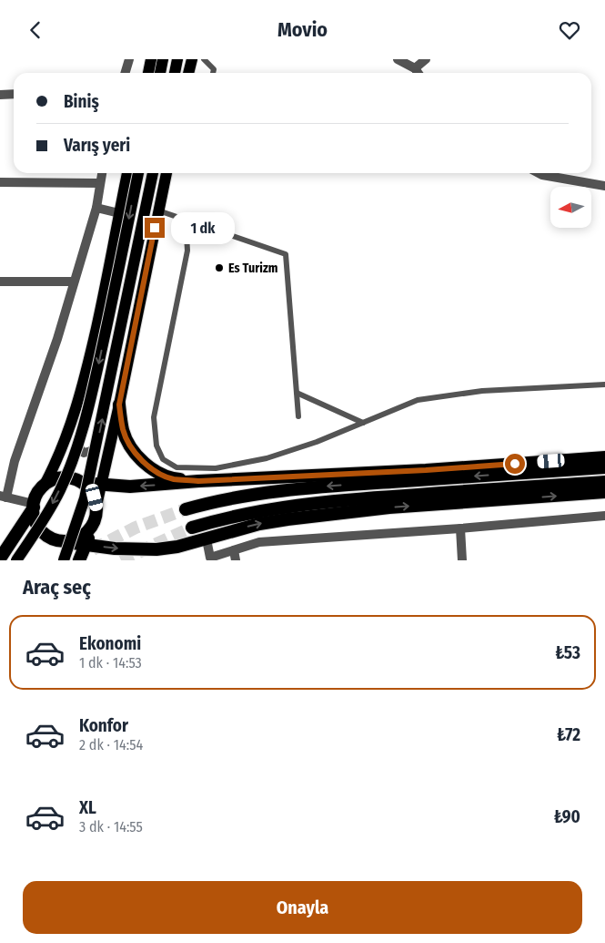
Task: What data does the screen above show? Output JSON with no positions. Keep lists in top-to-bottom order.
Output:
{
  "places": ["Es Turizm"],
  "north": "left",
  "page": {
    "header": "Movio",
    "banner": ["Biniş", "Varış yeri"],
    "bubble": "1 dk",
    "heading": "Araç seç",
    "list": [
      {
        "name": "Ekonomi",
        "note": "1 dk · 14:53",
        "value": "₺53"
      },
      {
        "name": "Konfor",
        "note": "2 dk · 14:54",
        "value": "₺72"
      },
      {
        "name": "XL",
        "note": "3 dk · 14:55",
        "value": "₺90"
      }
    ],
    "buttons": "Onayla"
  }
}
